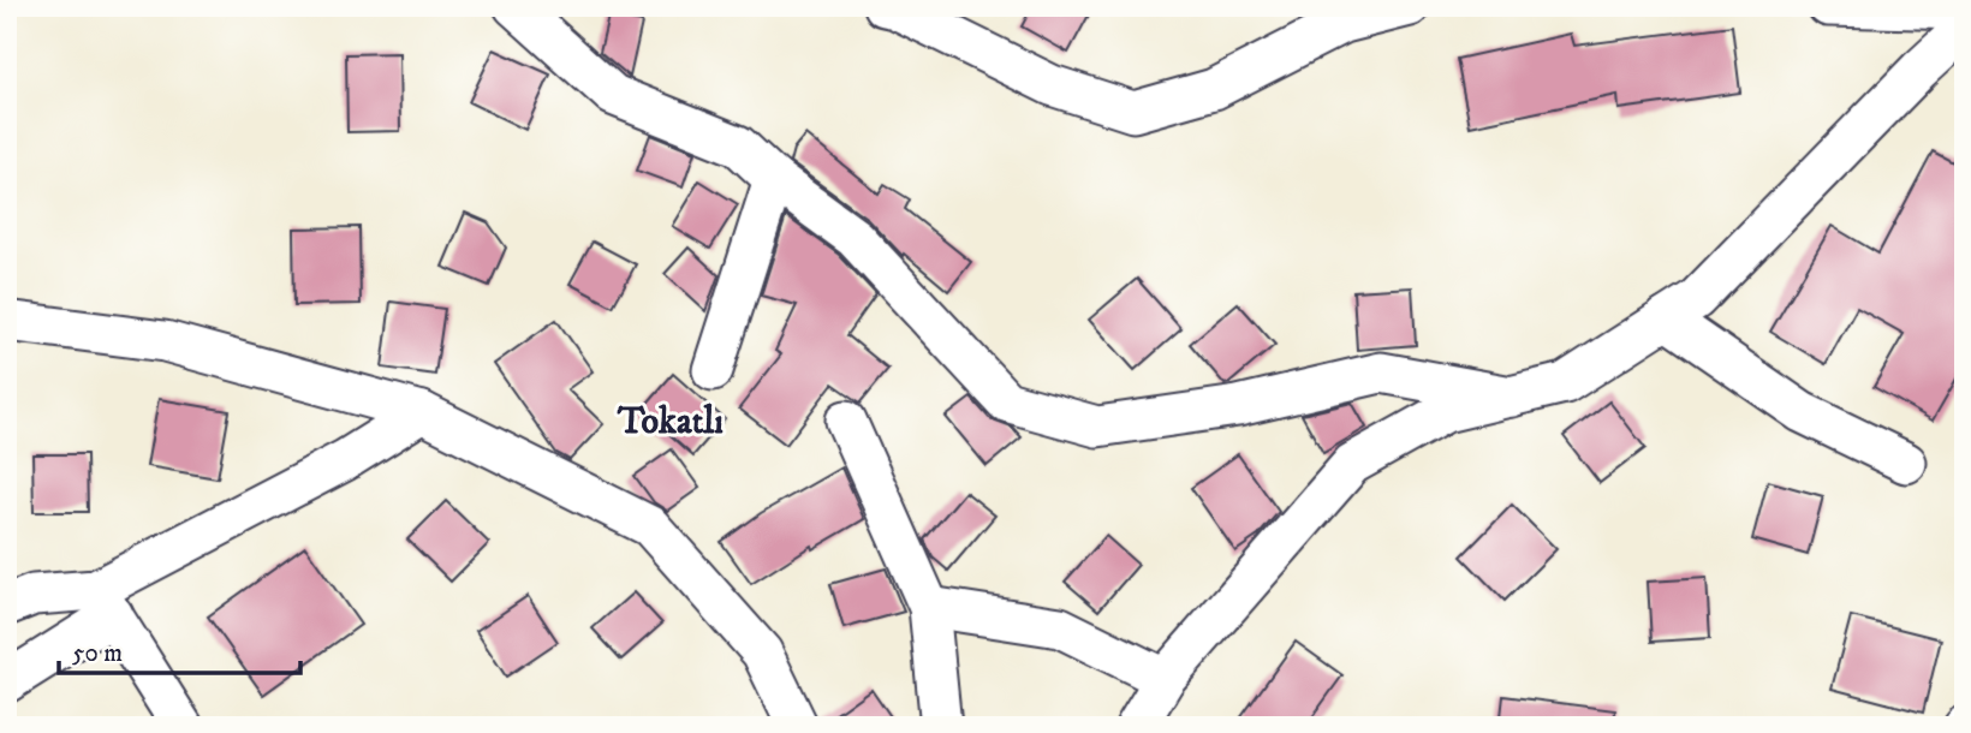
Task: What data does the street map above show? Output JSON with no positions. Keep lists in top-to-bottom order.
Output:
{
  "districts": ["Tokatlı"],
  "scale_bar": "50 m"
}
